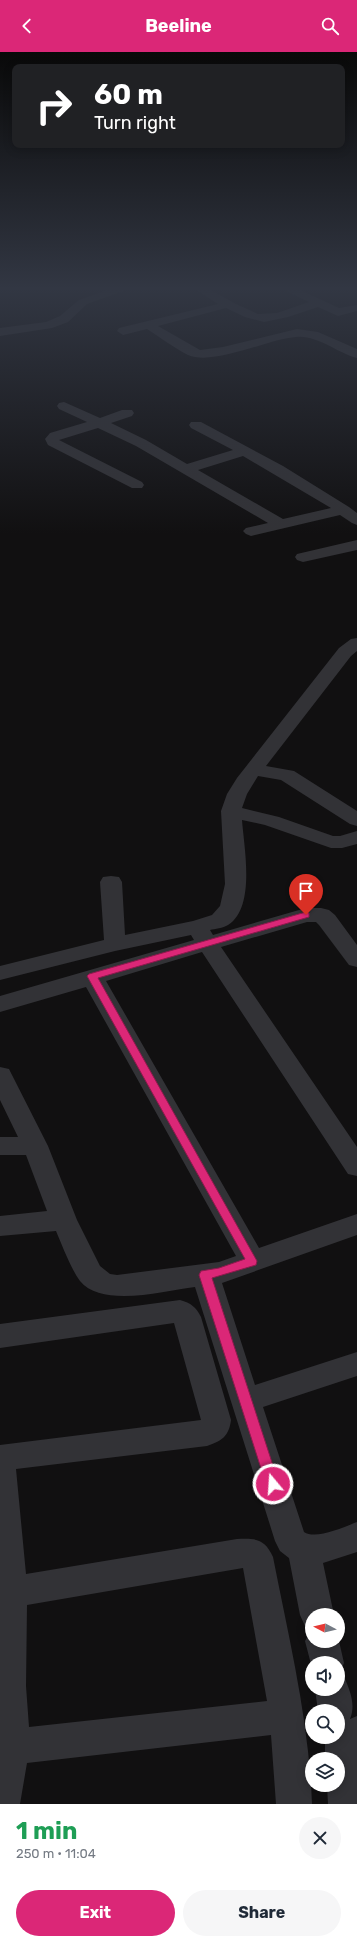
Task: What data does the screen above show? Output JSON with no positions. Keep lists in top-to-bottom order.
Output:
{
  "north": "left",
  "page": {
    "header": "Beeline",
    "turn": ["60 m", "Turn right"],
    "heading": ["1 min", "250 m · 11:04"],
    "buttons": ["Exit", "Share"]
  }
}
